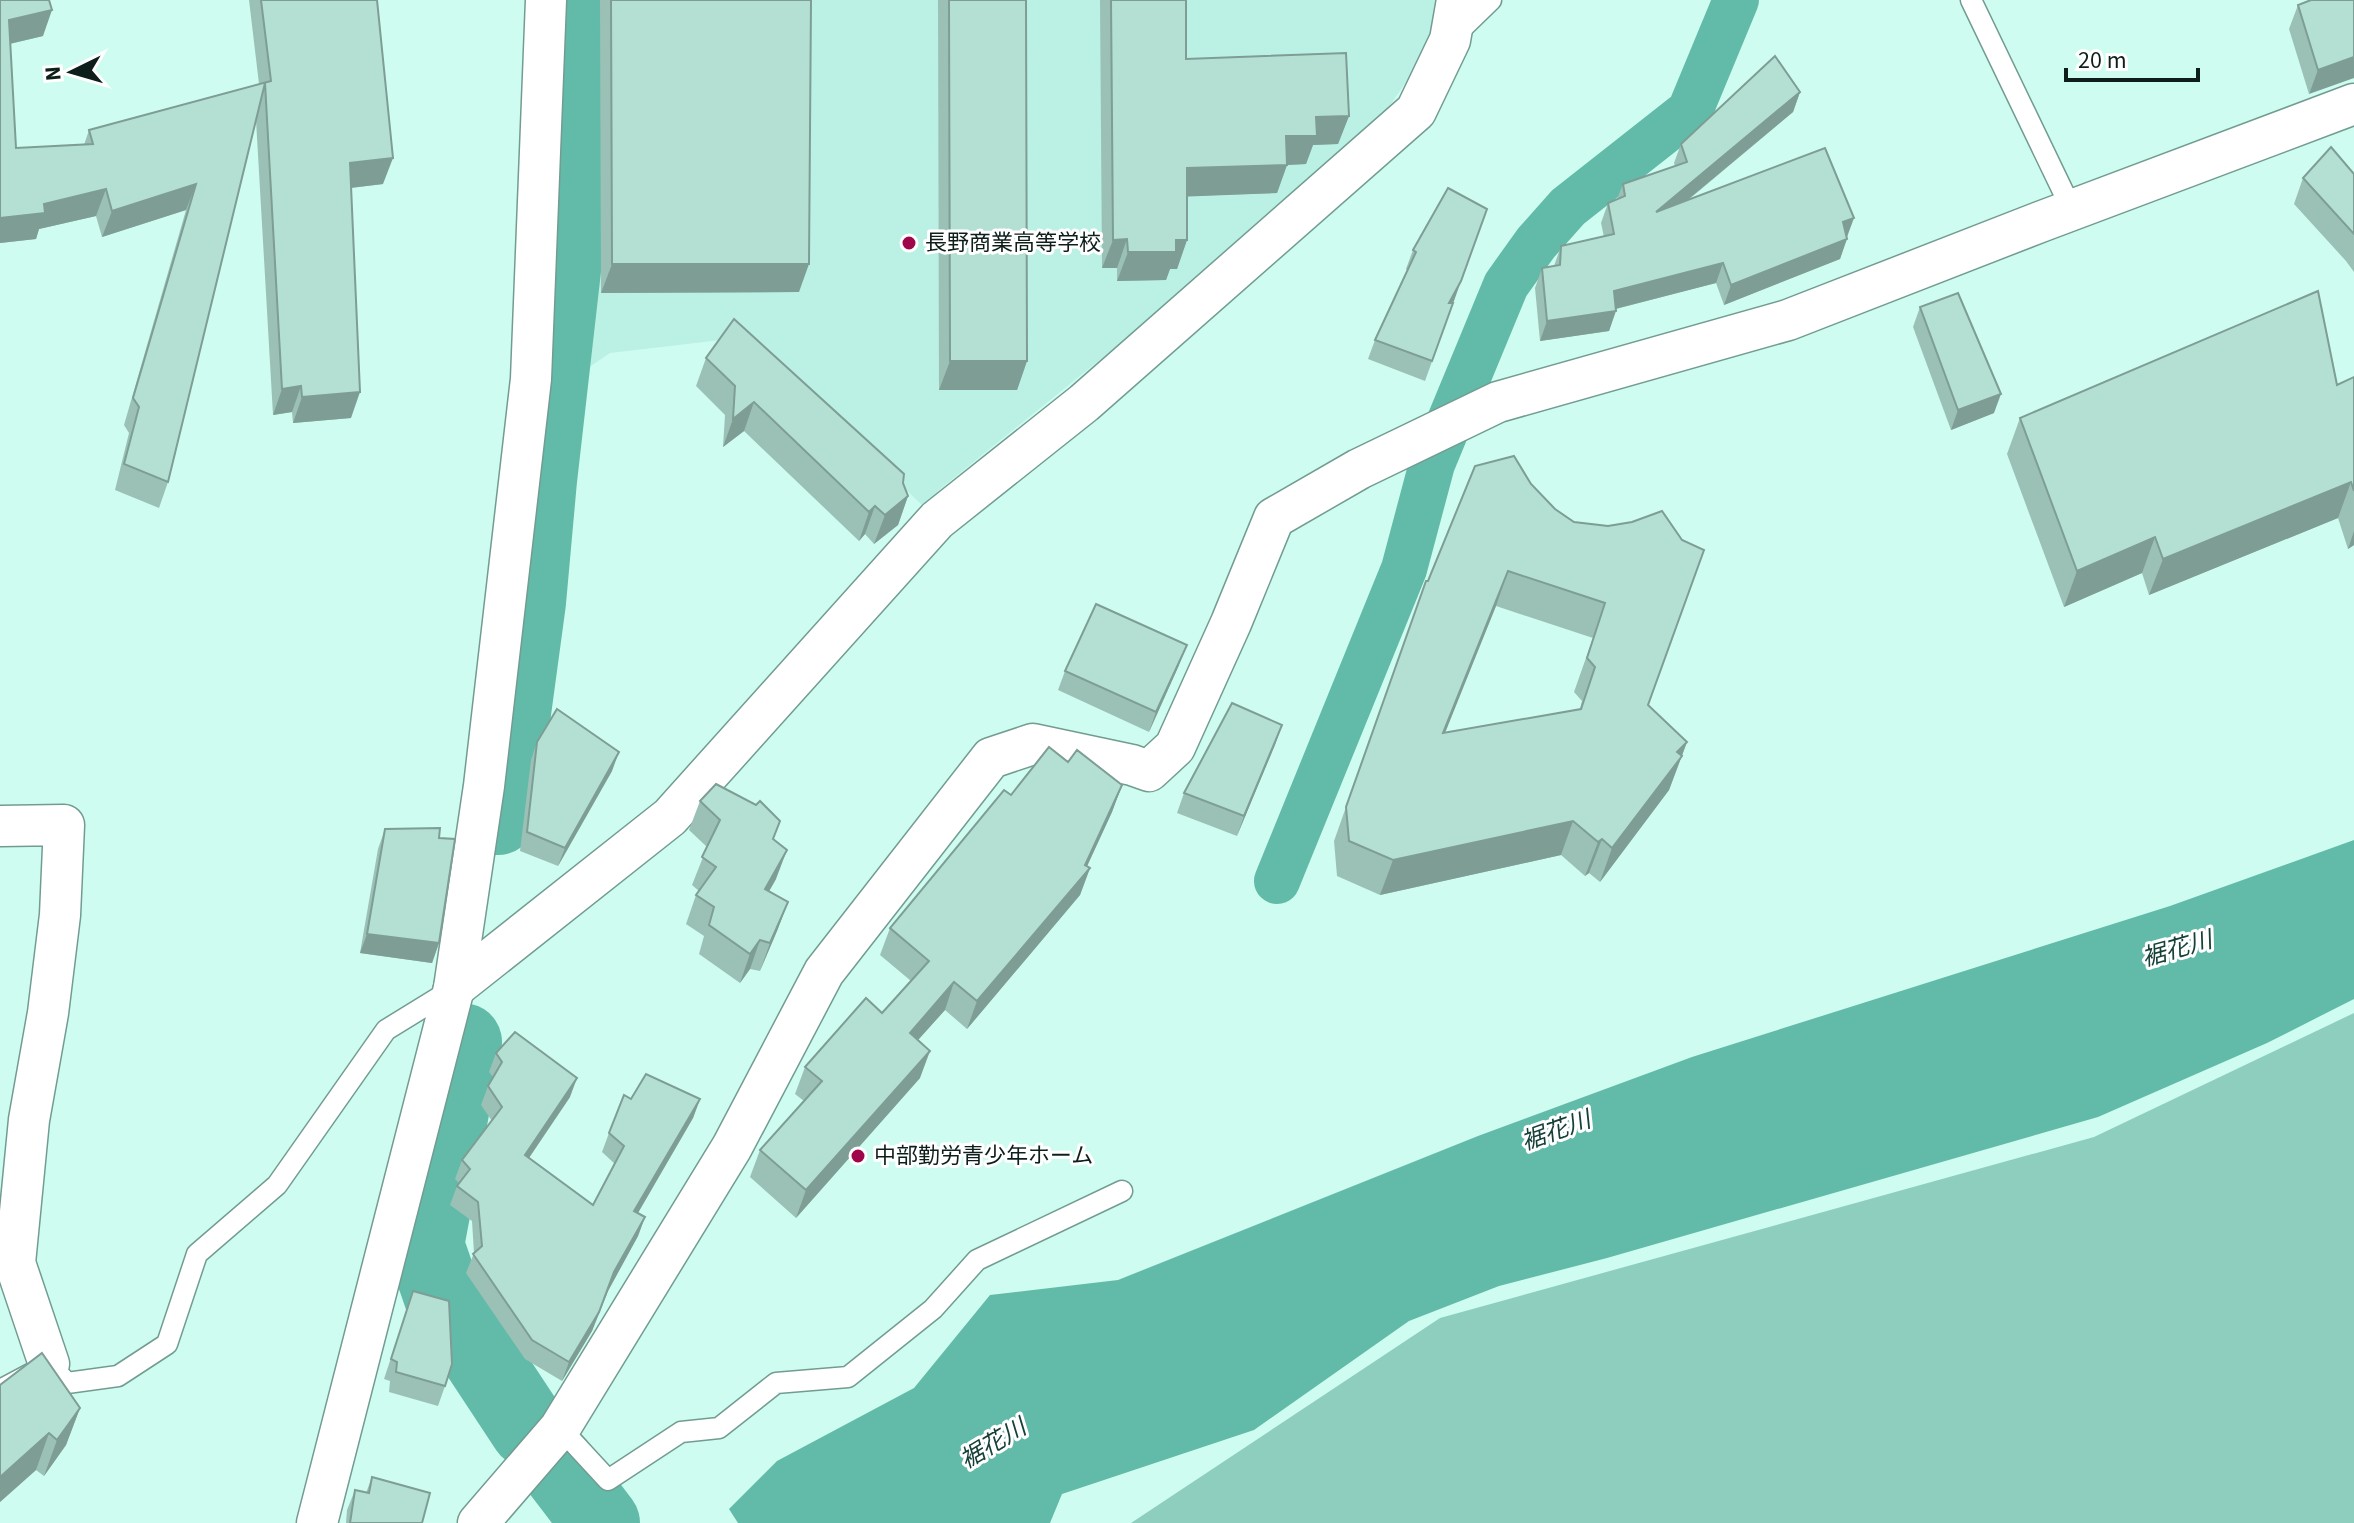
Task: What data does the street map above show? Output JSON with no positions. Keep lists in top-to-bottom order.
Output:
{
  "water": ["裾花川"],
  "places": ["長野商業高等学校", "中部勤労青少年ホーム"],
  "scale_bar": "20 m",
  "north": "left"
}
